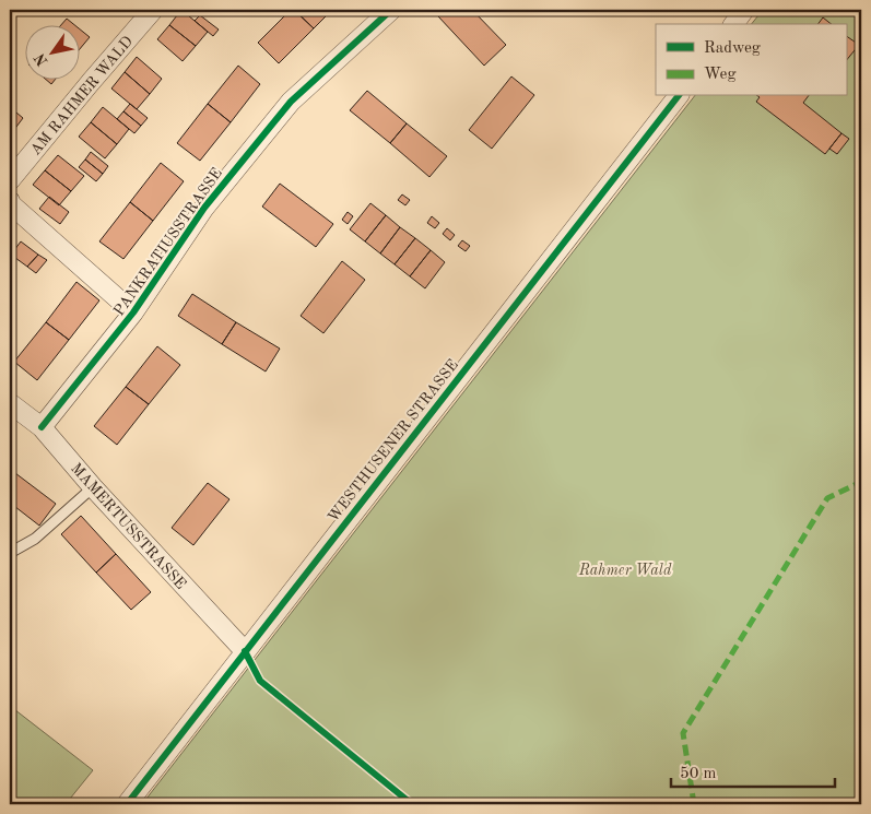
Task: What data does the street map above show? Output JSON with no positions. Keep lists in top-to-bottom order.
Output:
{
  "streets": {
    "street": [
      "AM RAHMER WALD",
      "PANKRATIUSSTRASSE",
      "WESTHUSENER STRASSE",
      "MAMERTUSSTRASSE"
    ]
  },
  "crossings": [
    ["PANKRATIUSSTRASSE", "MAMERTUSSTRASSE"],
    ["WESTHUSENER STRASSE", "MAMERTUSSTRASSE"]
  ],
  "parks": ["Rahmer Wald"],
  "legend": ["Radweg", "Weg"],
  "scale_bar": "50 m",
  "north": "bottom left"
}
